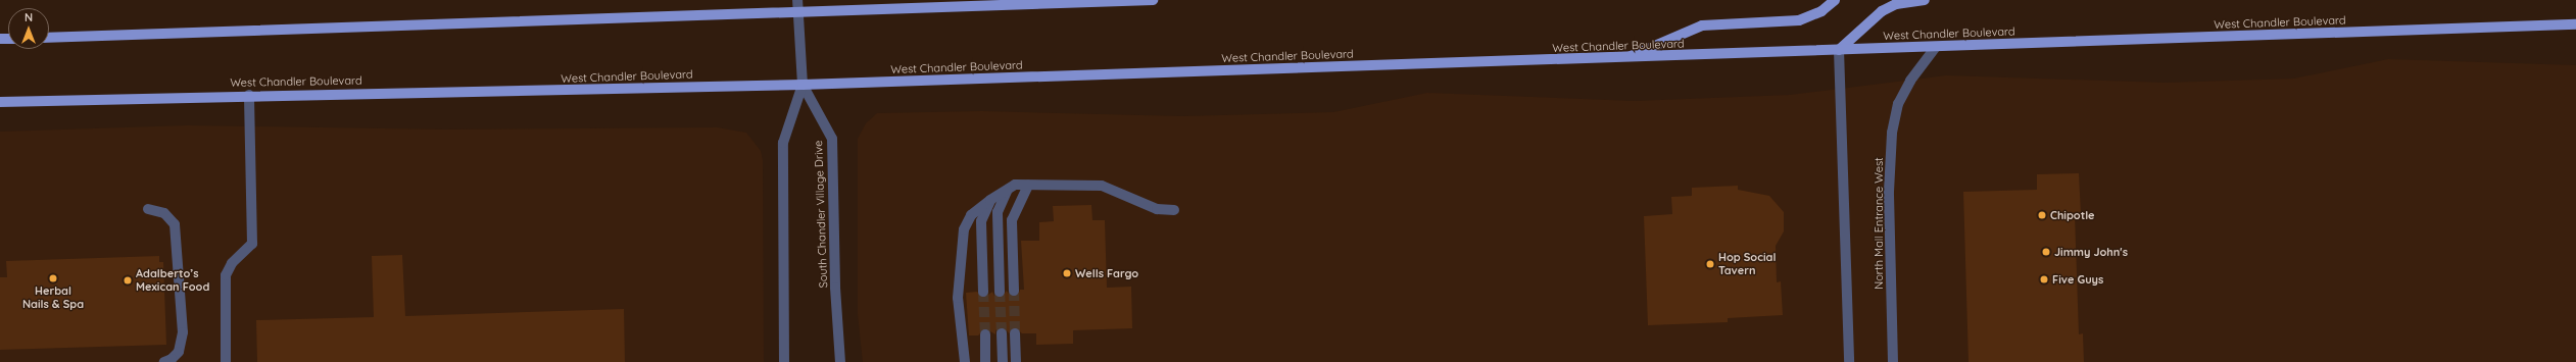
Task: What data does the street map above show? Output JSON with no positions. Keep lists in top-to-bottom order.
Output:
{
  "streets": {
    "main road": ["West Chandler Boulevard"],
    "street": ["South Chandler Village Drive", "North Mall Entrance West"]
  },
  "crossings": [
    ["West Chandler Boulevard", "South Chandler Village Drive"],
    ["West Chandler Boulevard", "North Mall Entrance West"]
  ],
  "places": [
    "Chipotle",
    "Jimmy John's",
    "Hop Social Tavern",
    "Wells Fargo",
    "Herbal Nails & Spa",
    "Five Guys",
    "Adalberto’s Mexican Food"
  ],
  "north": "top"
}
